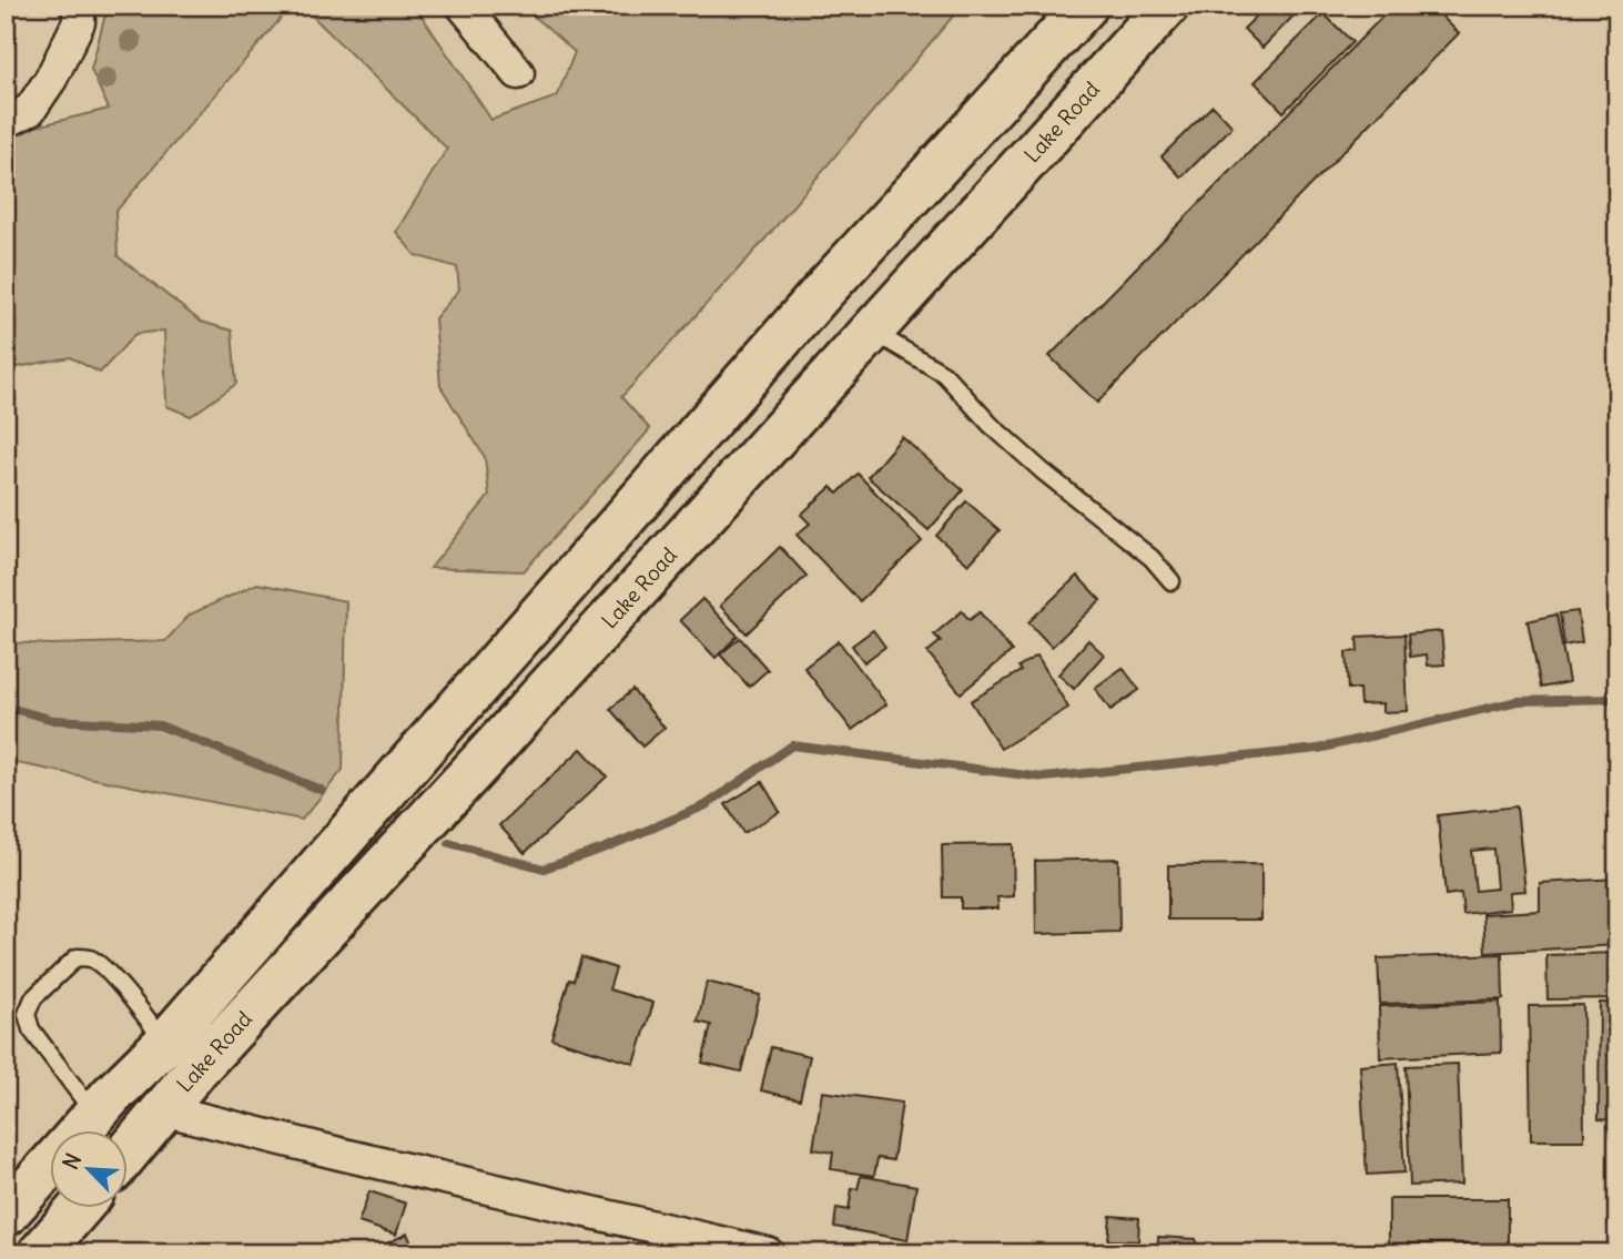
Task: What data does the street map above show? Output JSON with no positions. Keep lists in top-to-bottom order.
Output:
{
  "streets": {
    "main road": ["Lake Road"]
  },
  "north": "top left"
}
